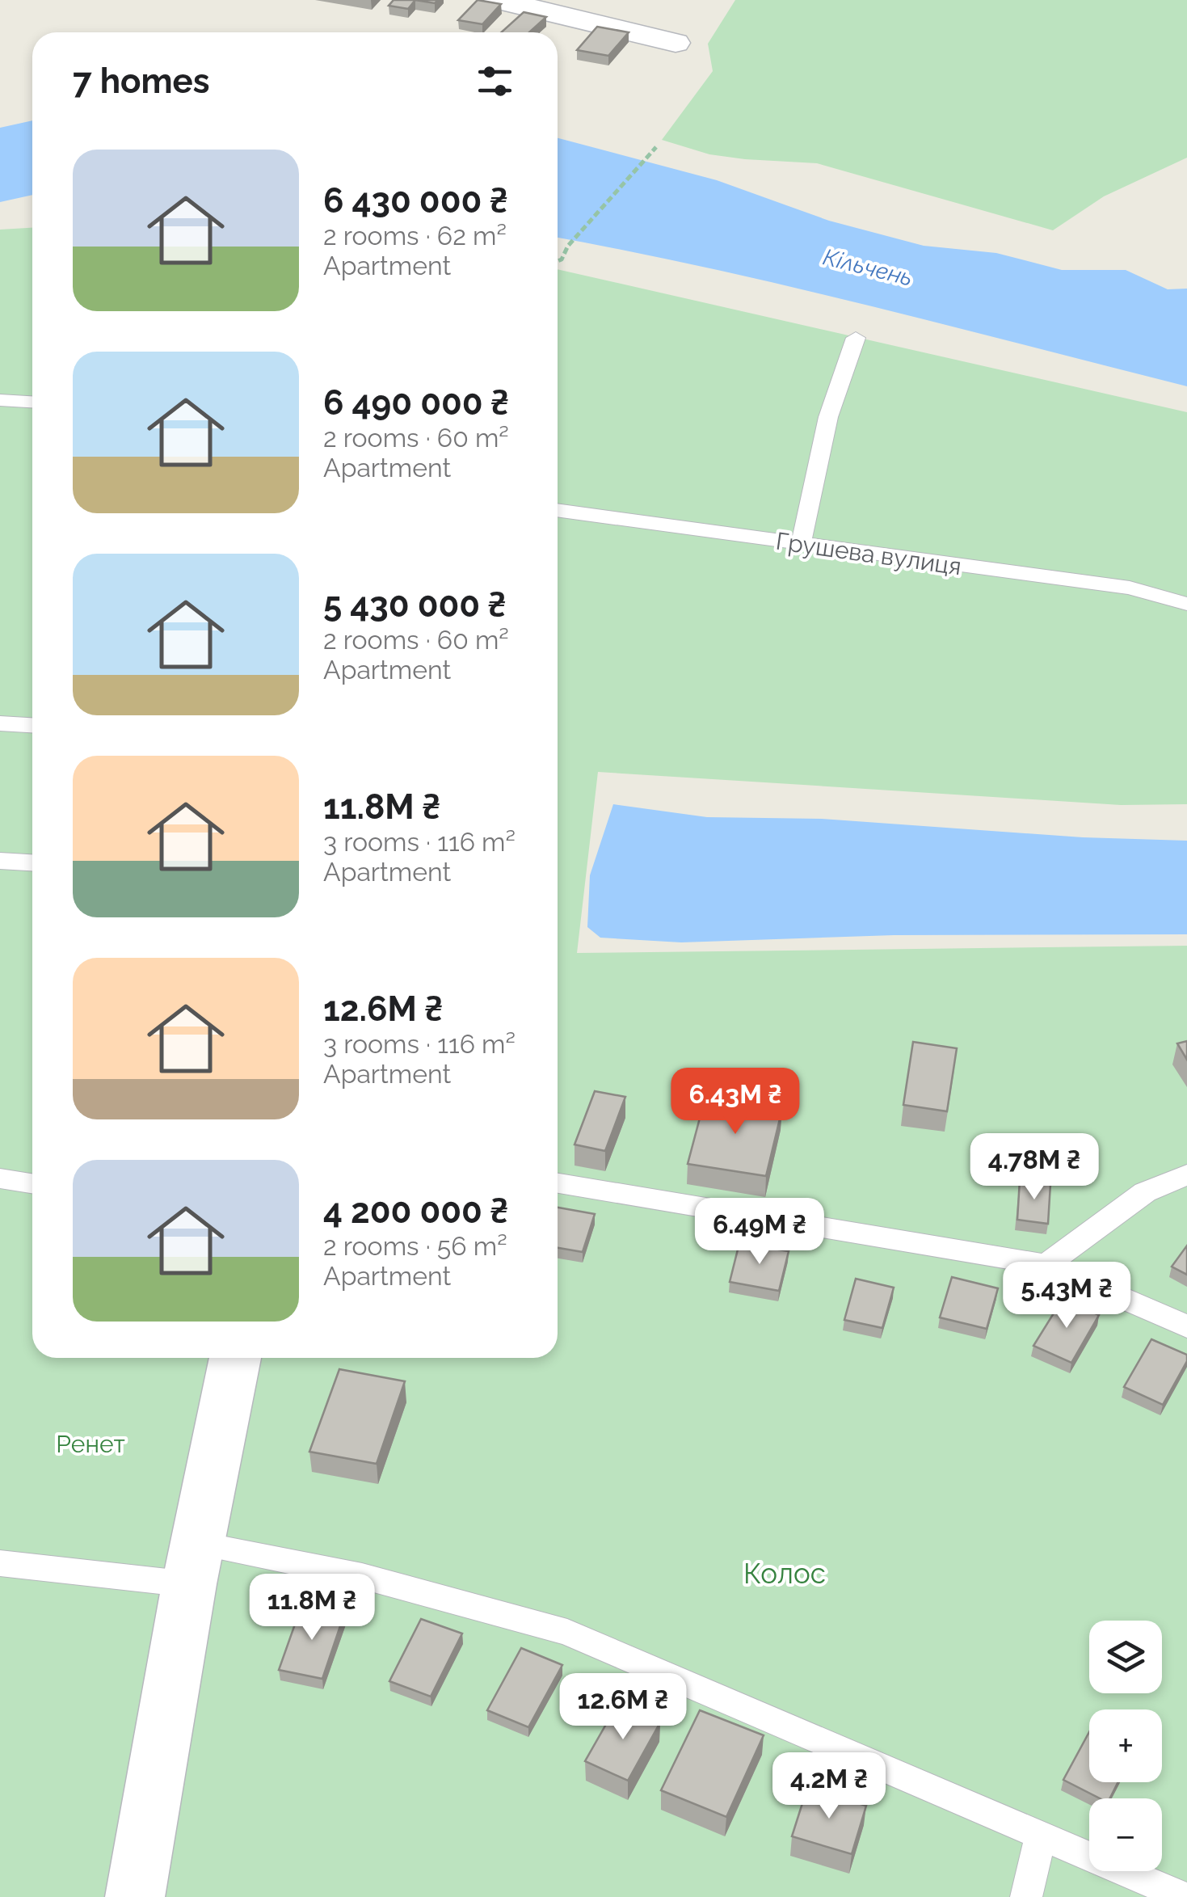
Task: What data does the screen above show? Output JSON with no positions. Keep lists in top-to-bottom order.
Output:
{
  "streets": {
    "lane": ["Грушева вулиця"]
  },
  "water": ["Кільчень"],
  "parks": ["Ренет", "Колос"],
  "page": {
    "heading": "7 homes",
    "list": [
      {
        "name": "6 430 000 ₴",
        "note": "2 rooms · 62 m² · Apartment"
      },
      {
        "name": "6 490 000 ₴",
        "note": "2 rooms · 60 m² · Apartment"
      },
      {
        "name": "5 430 000 ₴",
        "note": "2 rooms · 60 m² · Apartment"
      },
      {
        "name": "11.8M ₴",
        "note": "3 rooms · 116 m² · Apartment"
      },
      {
        "name": "12.6M ₴",
        "note": "3 rooms · 116 m² · Apartment"
      },
      {
        "name": "4 200 000 ₴",
        "note": "2 rooms · 56 m² · Apartment"
      }
    ],
    "price": [
      "6.43M ₴",
      "4.78M ₴",
      "6.49M ₴",
      "5.43M ₴",
      "11.8M ₴",
      "12.6M ₴",
      "4.2M ₴"
    ],
    "map_buttons": ["+", "−"]
  }
}
